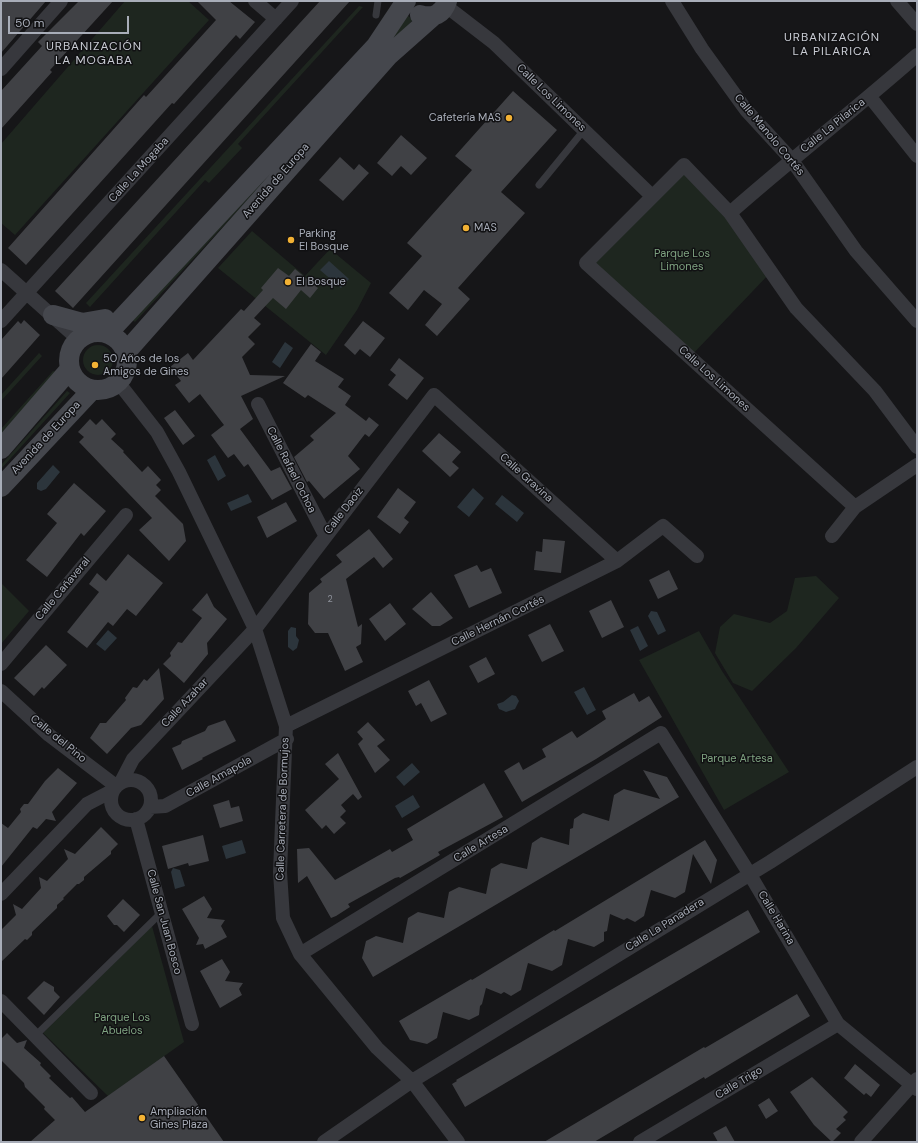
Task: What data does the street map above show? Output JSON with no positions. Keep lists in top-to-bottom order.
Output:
{
  "streets": {
    "main road": ["Avenida de Europa"],
    "street": [
      "Calle Los Limones",
      "Calle La Pilarica",
      "Calle Manolo Cortés",
      "Calle La Mogaba",
      "Calle Rafael Ochoa",
      "Calle Gravina",
      "Calle Daoíz",
      "Calle Cañaveral",
      "Calle Hernán Cortés",
      "Calle Azahar",
      "Calle del Pino",
      "Calle Amapola",
      "Calle Carretera de Bormujos",
      "Calle Artesa",
      "Calle Harina",
      "Calle San Juan Bosco",
      "Calle La Panadera",
      "Calle Trigo"
    ]
  },
  "crossings": [
    ["Calle Los Limones", "Calle La Pilarica"],
    ["Calle Los Limones", "Avenida de Europa"],
    ["Calle La Pilarica", "Calle Manolo Cortés"],
    ["Avenida de Europa", "Calle Carretera de Bormujos"],
    ["Calle Rafael Ochoa", "Calle Daoíz"],
    ["Calle Gravina", "Calle Daoíz"],
    ["Calle Gravina", "Calle Hernán Cortés"],
    ["Calle Daoíz", "Calle Azahar"],
    ["Calle Daoíz", "Calle Carretera de Bormujos"],
    ["Calle Hernán Cortés", "Calle Amapola"],
    ["Calle Hernán Cortés", "Calle Carretera de Bormujos"],
    ["Calle Azahar", "Calle del Pino"],
    ["Calle Azahar", "Calle Amapola"],
    ["Calle Azahar", "Calle Carretera de Bormujos"],
    ["Calle Azahar", "Calle San Juan Bosco"],
    ["Calle del Pino", "Calle Amapola"],
    ["Calle del Pino", "Calle San Juan Bosco"],
    ["Calle Amapola", "Calle Carretera de Bormujos"],
    ["Calle Amapola", "Calle San Juan Bosco"],
    ["Calle Carretera de Bormujos", "Calle Artesa"],
    ["Calle Carretera de Bormujos", "Calle La Panadera"],
    ["Calle Artesa", "Calle Harina"],
    ["Calle Harina", "Calle La Panadera"],
    ["Calle Harina", "Calle Trigo"]
  ],
  "districts": ["URBANIZACIÓN LA PILARICA", "URBANIZACIÓN LA MOGABA"],
  "parks": ["Parque Los Limones", "Parque Artesa", "Parque Los Abuelos"],
  "places": [
    "Cafetería MAS",
    "MAS",
    "Parking El Bosque",
    "El Bosque",
    "50 Años de los Amigos de Gines",
    "Ampliación Gines Plaza"
  ],
  "house_numbers": ["2"],
  "scale_bar": "50 m"
}
